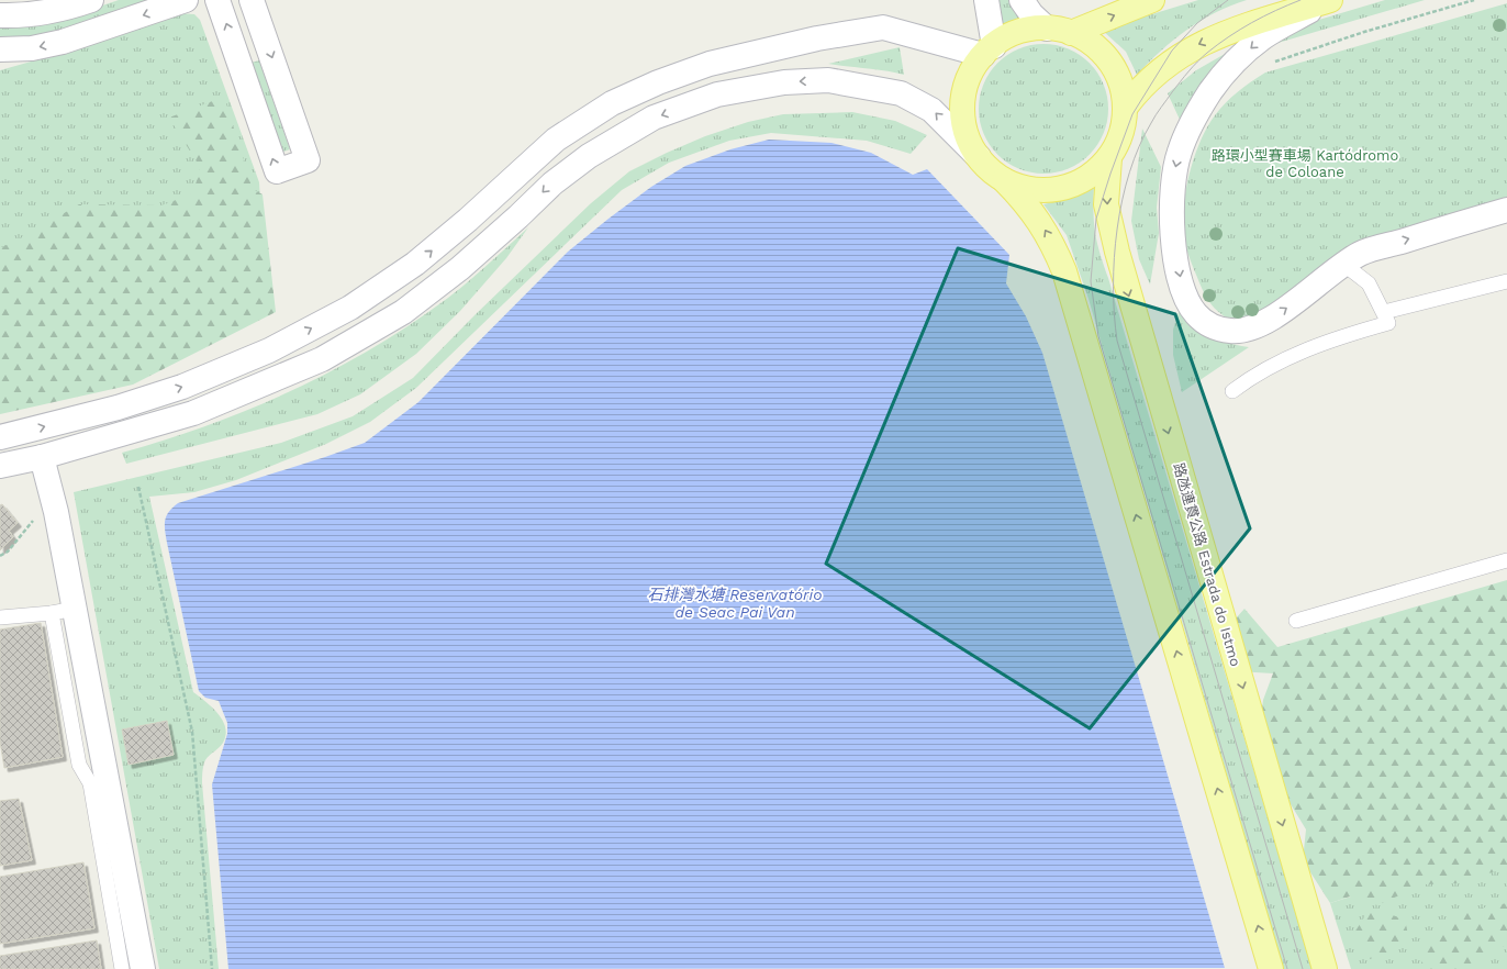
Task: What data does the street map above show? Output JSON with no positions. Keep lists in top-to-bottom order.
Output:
{
  "streets": {
    "main road": ["路氹連貫公路 Estrada do Istmo"]
  },
  "water": ["石排灣水塘 Reservatório de Seac Pai Van"],
  "parks": ["路環小型賽車場 Kartódromo de Coloane"]
}
